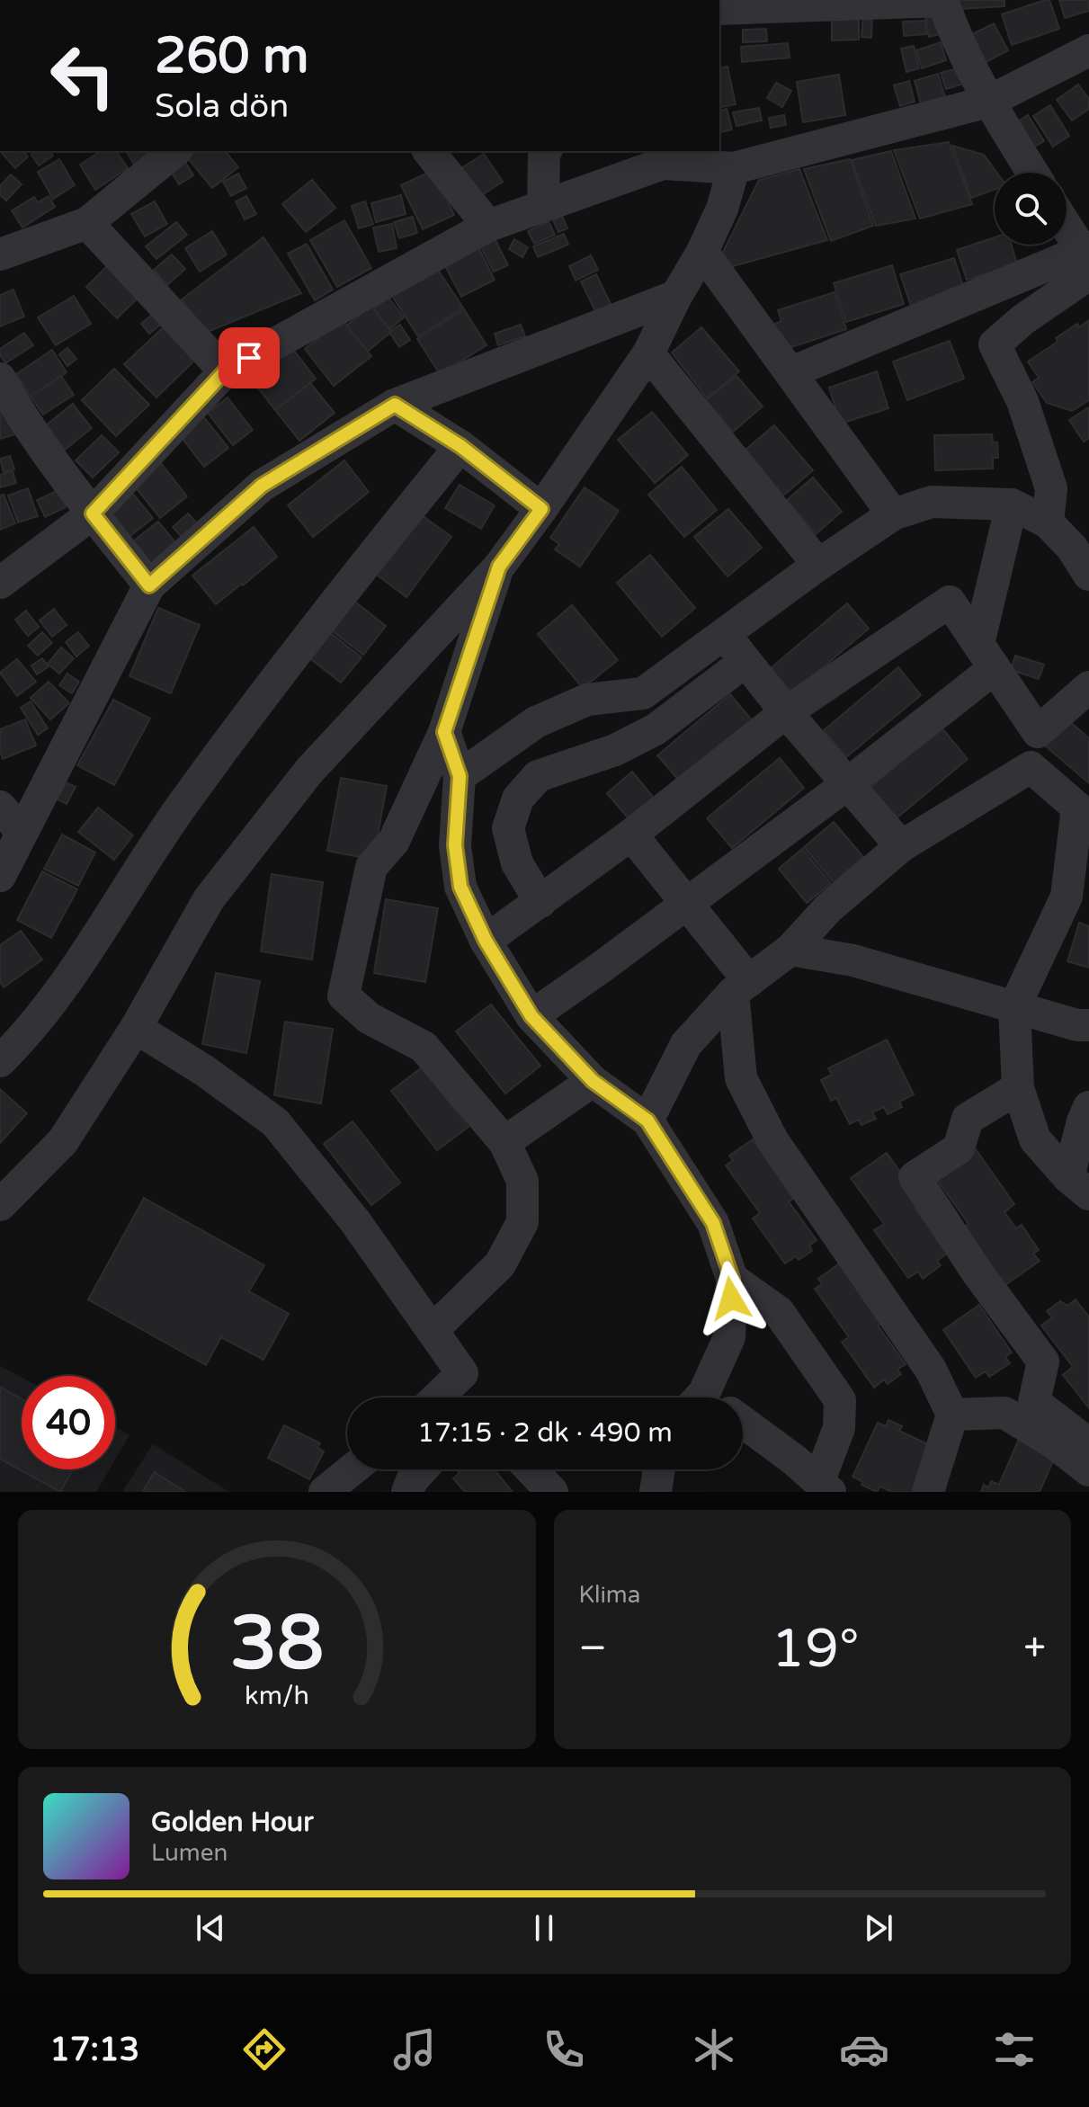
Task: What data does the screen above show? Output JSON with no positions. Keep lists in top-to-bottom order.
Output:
{
  "page": {
    "turn": ["260 m", "Sola dön"],
    "limit": "40",
    "trip": "17:15 · 2 dk · 490 m",
    "tile": "Klima",
    "heat": ["−", "19°", "+"],
    "song": ["Golden Hour", "Lumen"],
    "tabs": "17:13",
    "gauge": ["38", "km/h"]
  }
}
